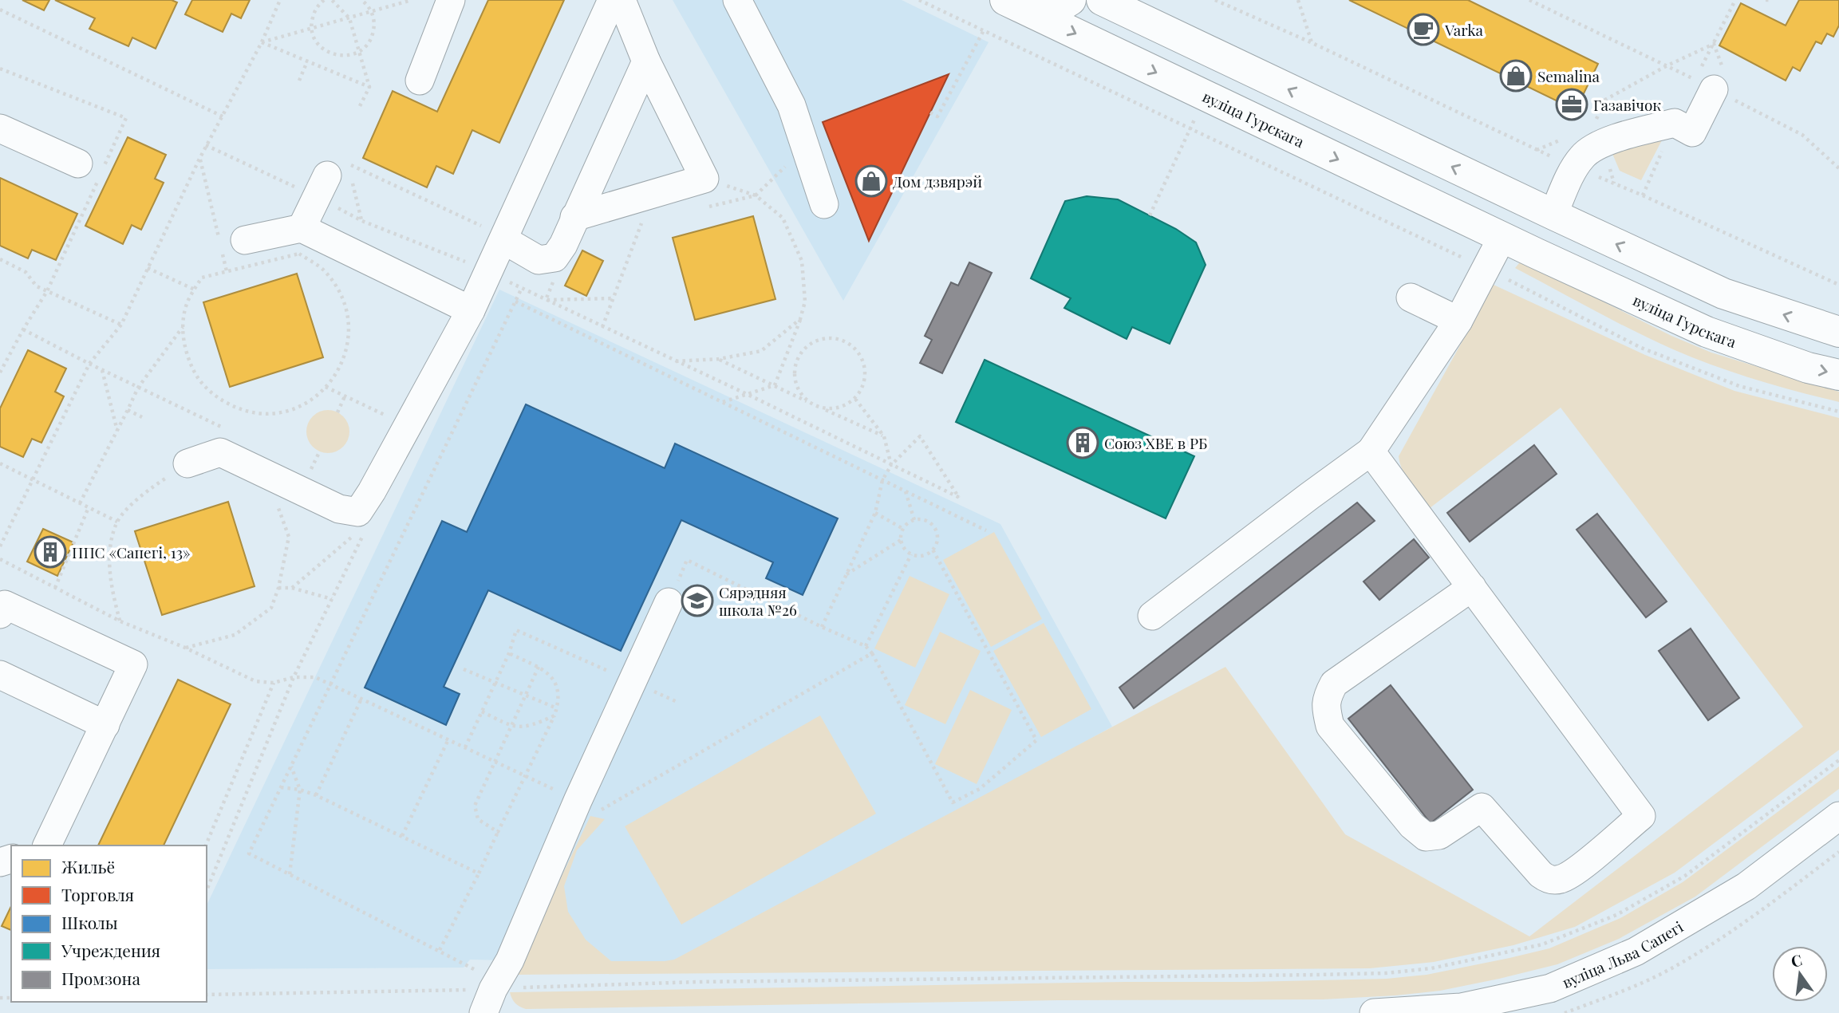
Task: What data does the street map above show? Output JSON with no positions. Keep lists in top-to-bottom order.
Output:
{
  "streets": {
    "main road": ["вуліца Гурскага"],
    "street": ["вуліца Льва Сапегі"]
  },
  "places": {
    "cafe": ["Varka"],
    "shop": ["Semalina", "Дом дзвярэй"],
    "office": ["Газавічок"],
    "building": ["Союз ХВЕ в РБ", "ППС «Сапегі, 13»"],
    "school or university": ["Сярэдняя школа №26"]
  },
  "legend": [
    "Жильё",
    "Торговля",
    "Школы",
    "Учреждения",
    "Промзона"
  ],
  "north": "top"
}
